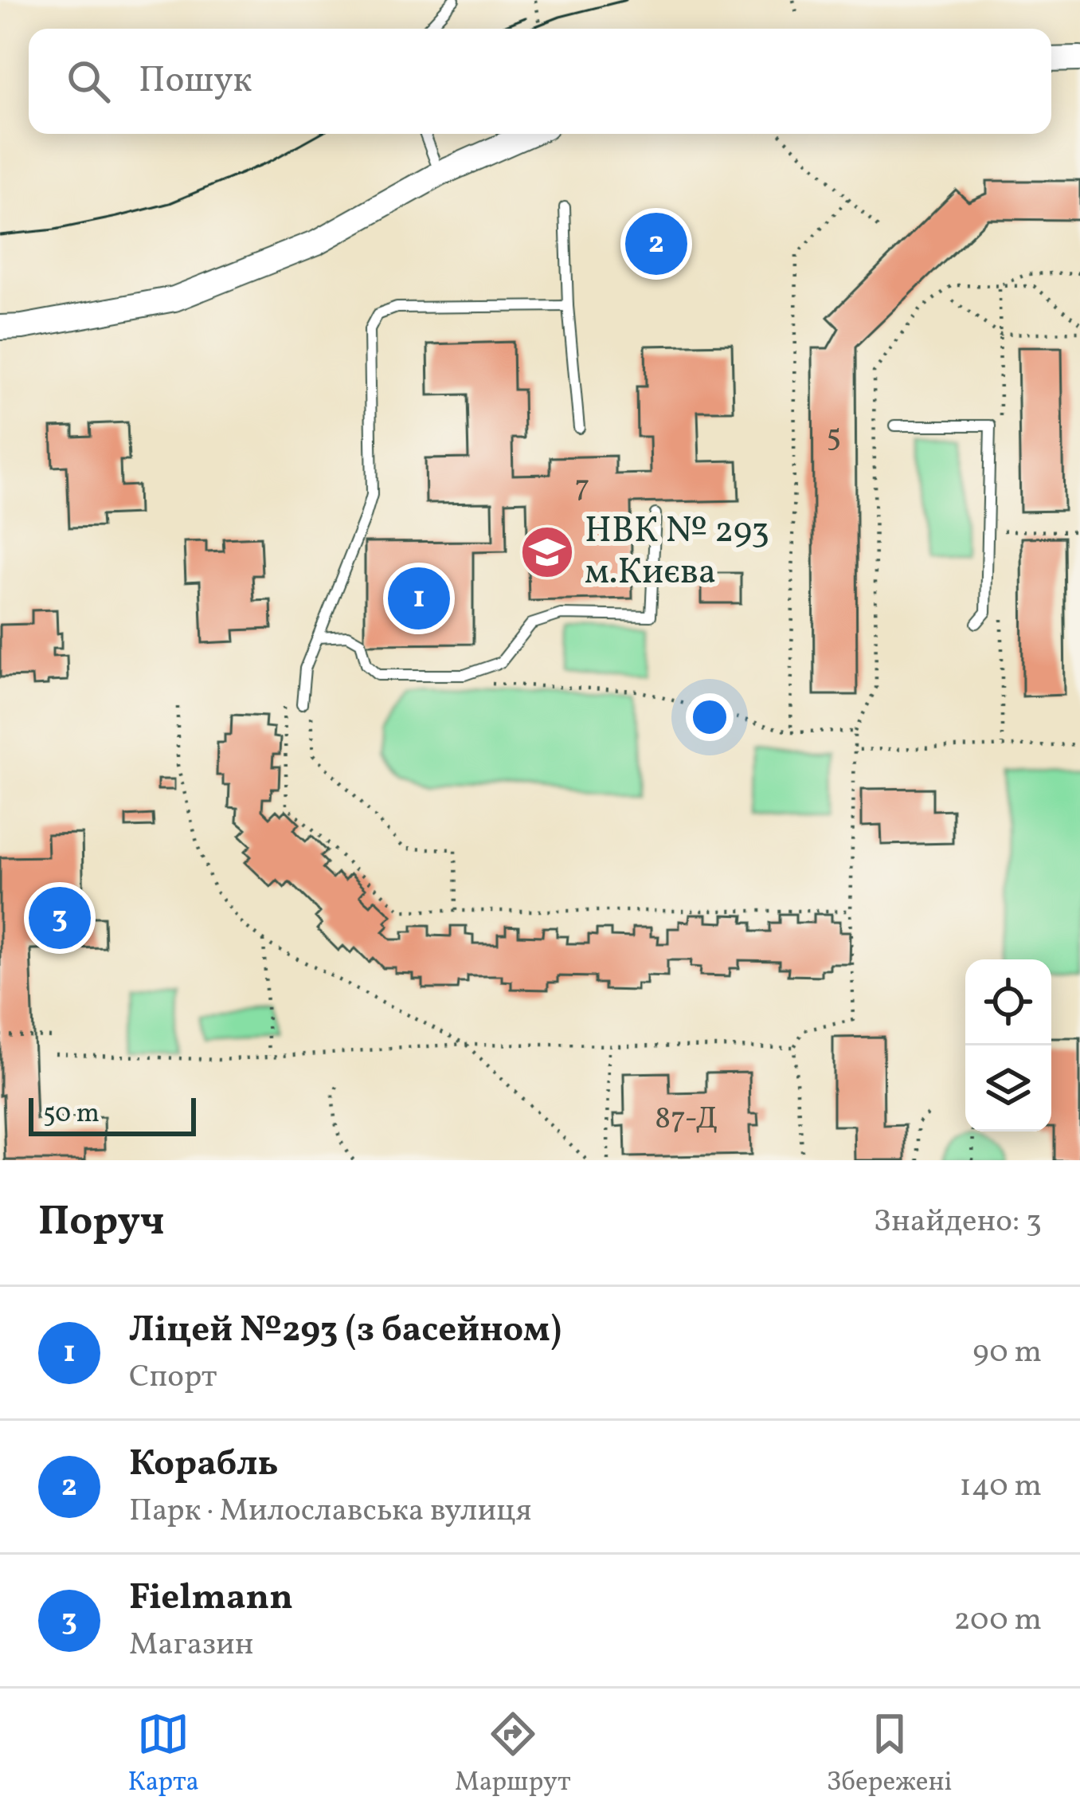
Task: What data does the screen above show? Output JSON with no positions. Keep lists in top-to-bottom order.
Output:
{
  "places": {
    "school or university": ["НВК № 293 м.Києва"]
  },
  "house_numbers": ["5", "7", "87-Д"],
  "scale_bar": "50 m",
  "page": {
    "search": "Пошук",
    "pins": ["2", "1", "3"],
    "scale": "50 m",
    "heading": ["Поруч", "Знайдено: 3"],
    "list": [
      {
        "mark": "1",
        "name": "Ліцей №293 (з басейном)",
        "note": "Спорт",
        "value": "90 m"
      },
      {
        "mark": "2",
        "name": "Корабль",
        "note": "Парк · Милославська вулиця",
        "value": "140 m"
      },
      {
        "mark": "3",
        "name": "Fielmann",
        "note": "Магазин",
        "value": "200 m"
      }
    ],
    "nav": ["Карта", "Маршрут", "Збережені"]
  }
}
